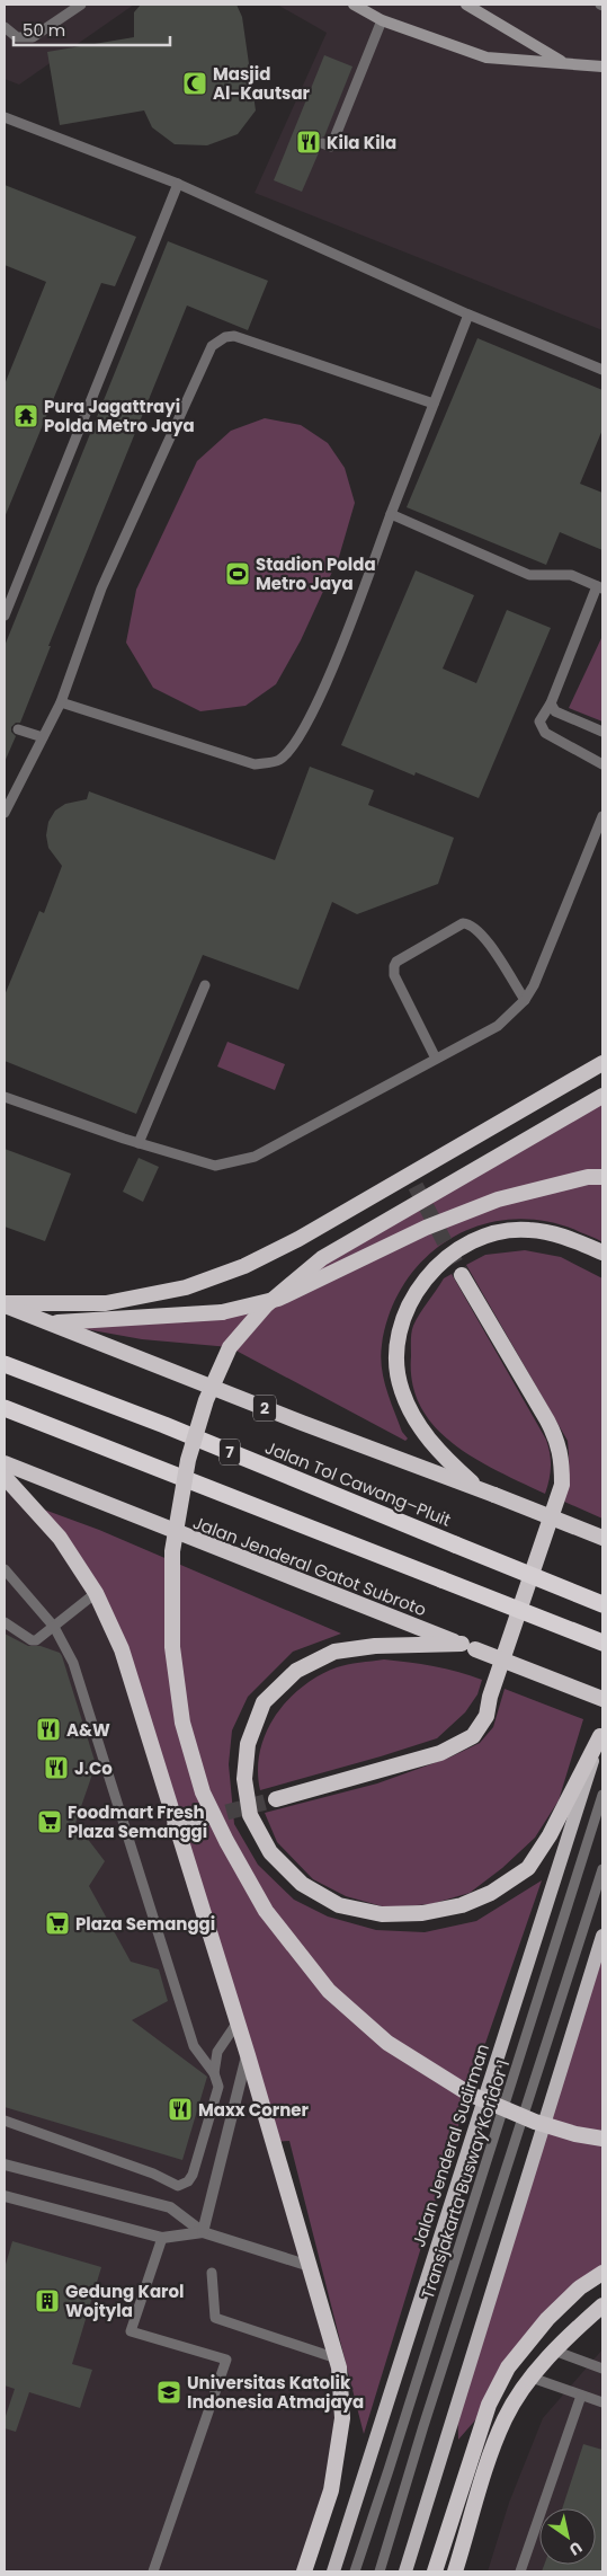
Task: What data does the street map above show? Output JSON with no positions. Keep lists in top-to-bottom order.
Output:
{
  "streets": {
    "highway": [
      "2",
      "7",
      "Jalan Tol Cawang–Pluit",
      "Jalan Jenderal Gatot Subroto"
    ],
    "main road": ["Jalan Jenderal Sudirman"],
    "lane": ["Transjakarta Busway Koridor 1"]
  },
  "places": {
    "mosque": ["Masjid Al-Kautsar"],
    "restaurant": [
      "Kila Kila",
      "A&W",
      "J.Co",
      "Maxx Corner"
    ],
    "temple": ["Pura Jagattrayi Polda Metro Jaya"],
    "sports": ["Stadion Polda Metro Jaya"],
    "supermarket": ["Foodmart Fresh Plaza Semanggi", "Plaza Semanggi"],
    "building": ["Gedung Karol Wojtyla"],
    "school or university": ["Universitas Katolik Indonesia Atmajaya"]
  },
  "scale_bar": "50 m",
  "north": "bottom right"
}
